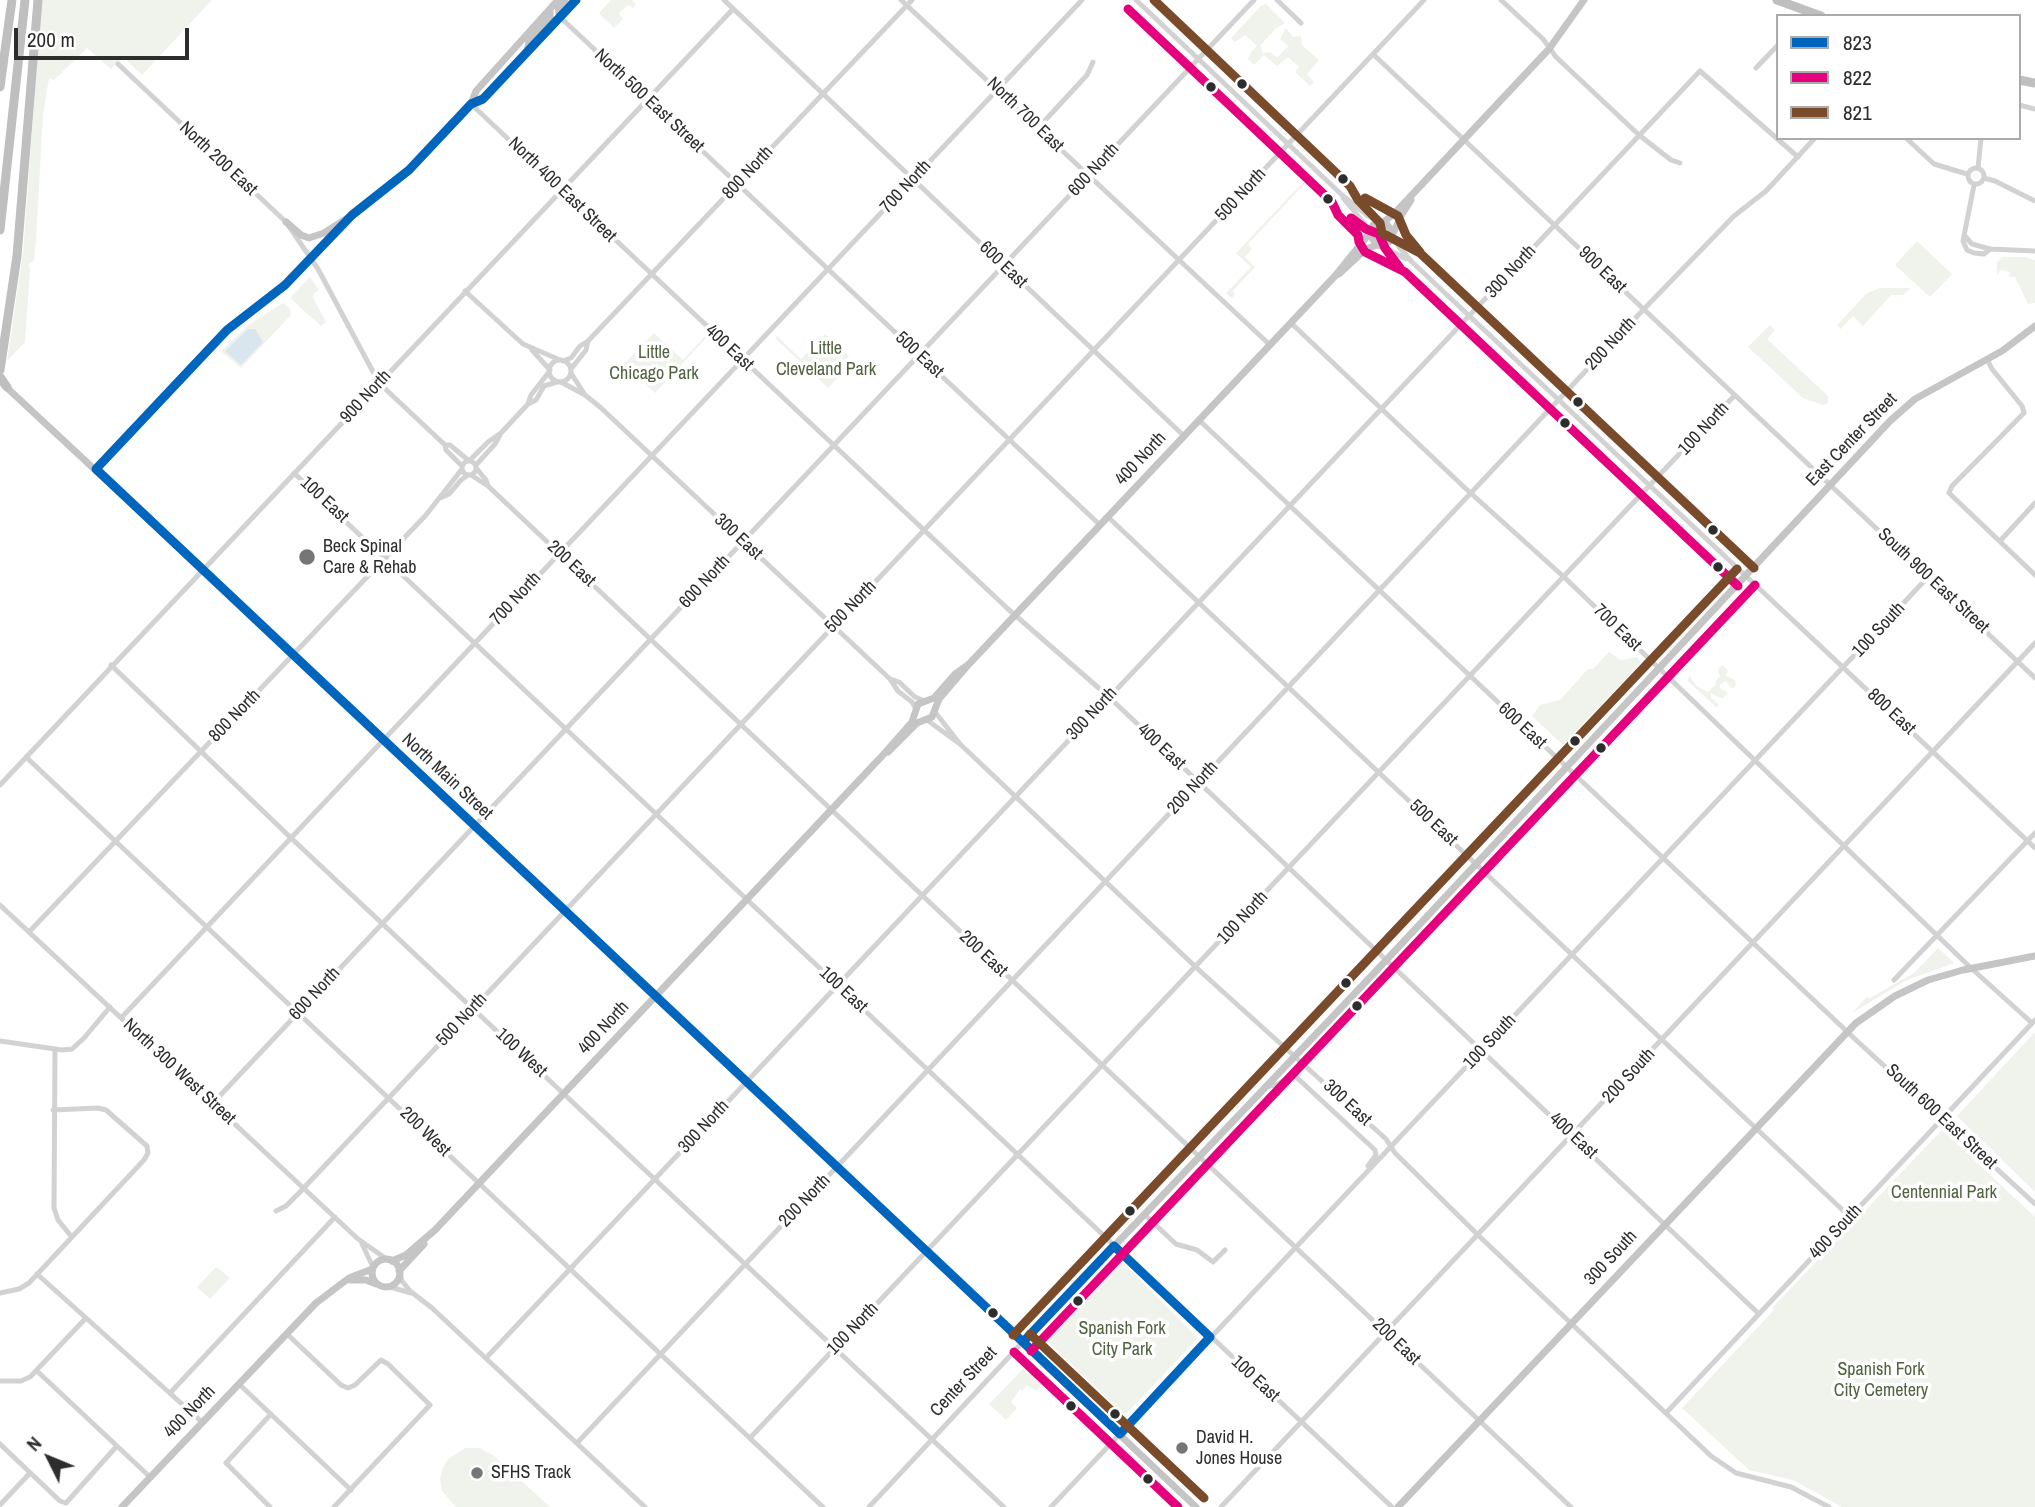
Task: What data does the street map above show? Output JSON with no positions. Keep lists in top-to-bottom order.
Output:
{
  "streets": {
    "main road": [
      "East Center Street",
      "400 North",
      "North Main Street",
      "300 South",
      "Center Street"
    ],
    "street": [
      "North 500 East Street",
      "North 700 East",
      "North 200 East",
      "600 North",
      "800 North",
      "700 North",
      "North 400 East Street",
      "500 North",
      "600 East",
      "900 East",
      "300 North",
      "200 North",
      "400 East",
      "500 East",
      "900 North",
      "100 North",
      "100 East",
      "300 East",
      "200 East",
      "South 900 East Street",
      "700 East",
      "100 South",
      "800 East",
      "100 West",
      "North 300 West Street",
      "200 South",
      "South 600 East Street",
      "200 West",
      "400 South"
    ]
  },
  "crossings": [
    ["North 500 East Street", "800 North"],
    ["North 500 East Street", "500 East"],
    ["North 500 East Street", "900 North"],
    ["North 700 East", "600 North"],
    ["North 700 East", "800 North"],
    ["North 700 East", "700 North"],
    ["North 700 East", "500 North"],
    ["North 700 East", "400 North"],
    ["600 North", "600 East"],
    ["600 North", "400 East"],
    ["600 North", "500 East"],
    ["600 North", "100 East"],
    ["600 North", "300 East"],
    ["600 North", "200 East"],
    ["600 North", "North Main Street"],
    ["600 North", "100 West"],
    ["600 North", "North 300 West Street"],
    ["600 North", "200 West"],
    ["800 North", "North 400 East Street"],
    ["800 North", "600 East"],
    ["800 North", "400 East"],
    ["800 North", "500 East"],
    ["800 North", "100 East"],
    ["800 North", "300 East"],
    ["800 North", "200 East"],
    ["800 North", "North Main Street"],
    ["800 North", "100 West"],
    ["800 North", "North 300 West Street"],
    ["800 North", "200 West"],
    ["700 North", "600 East"],
    ["700 North", "400 East"],
    ["700 North", "500 East"],
    ["700 North", "100 East"],
    ["700 North", "300 East"],
    ["700 North", "200 East"],
    ["700 North", "North Main Street"],
    ["700 North", "100 West"],
    ["700 North", "North 300 West Street"],
    ["700 North", "200 West"],
    ["North 400 East Street", "400 East"],
    ["North 400 East Street", "900 North"],
    ["500 North", "600 East"],
    ["500 North", "900 East"],
    ["500 North", "400 East"],
    ["500 North", "500 East"],
    ["500 North", "100 East"],
    ["500 North", "300 East"],
    ["500 North", "200 East"],
    ["500 North", "North Main Street"],
    ["500 North", "100 West"],
    ["500 North", "North 300 West Street"],
    ["500 North", "200 West"],
    ["600 East", "300 North"],
    ["600 East", "200 North"],
    ["600 East", "900 North"],
    ["600 East", "100 North"],
    ["600 East", "400 North"],
    ["600 East", "100 South"],
    ["600 East", "200 South"],
    ["600 East", "South 600 East Street"],
    ["600 East", "300 South"],
    ["600 East", "Center Street"],
    ["900 East", "300 North"],
    ["900 East", "200 North"],
    ["900 East", "100 North"],
    ["900 East", "East Center Street"],
    ["900 East", "South 900 East Street"],
    ["300 North", "200 North"],
    ["300 North", "400 East"],
    ["300 North", "500 East"],
    ["300 North", "100 East"],
    ["300 North", "300 East"],
    ["300 North", "200 East"],
    ["300 North", "700 East"],
    ["300 North", "800 East"],
    ["300 North", "North Main Street"],
    ["300 North", "100 West"],
    ["300 North", "200 West"],
    ["200 North", "400 East"],
    ["200 North", "500 East"],
    ["200 North", "100 East"],
    ["200 North", "300 East"],
    ["200 North", "200 East"],
    ["200 North", "700 East"],
    ["200 North", "800 East"],
    ["200 North", "North Main Street"],
    ["200 North", "100 West"],
    ["200 North", "200 West"],
    ["400 East", "100 North"],
    ["400 East", "400 North"],
    ["400 East", "100 South"],
    ["400 East", "200 South"],
    ["400 East", "400 South"],
    ["400 East", "300 South"],
    ["400 East", "Center Street"],
    ["500 East", "100 North"],
    ["500 East", "400 North"],
    ["500 East", "100 South"],
    ["500 East", "200 South"],
    ["500 East", "400 South"],
    ["500 East", "300 South"],
    ["500 East", "Center Street"],
    ["900 North", "100 East"],
    ["900 North", "North Main Street"],
    ["900 North", "100 West"],
    ["900 North", "200 West"],
    ["100 North", "100 East"],
    ["100 North", "300 East"],
    ["100 North", "200 East"],
    ["100 North", "700 East"],
    ["100 North", "800 East"],
    ["100 North", "North Main Street"],
    ["100 North", "100 West"],
    ["100 North", "200 West"],
    ["East Center Street", "South 900 East Street"],
    ["East Center Street", "800 East"],
    ["East Center Street", "Center Street"],
    ["400 North", "100 East"],
    ["400 North", "300 East"],
    ["400 North", "200 East"],
    ["400 North", "700 East"],
    ["400 North", "North Main Street"],
    ["400 North", "100 West"],
    ["400 North", "200 West"],
    ["100 East", "100 South"],
    ["100 East", "200 South"],
    ["100 East", "Center Street"],
    ["300 East", "100 South"],
    ["300 East", "200 South"],
    ["300 East", "400 South"],
    ["300 East", "300 South"],
    ["300 East", "Center Street"],
    ["200 East", "100 South"],
    ["200 East", "200 South"],
    ["200 East", "300 South"],
    ["200 East", "Center Street"],
    ["South 900 East Street", "100 South"],
    ["South 900 East Street", "200 South"],
    ["700 East", "100 South"],
    ["700 East", "200 South"],
    ["700 East", "400 South"],
    ["700 East", "300 South"],
    ["700 East", "Center Street"],
    ["100 South", "800 East"],
    ["100 South", "North Main Street"],
    ["800 East", "200 South"],
    ["800 East", "Center Street"],
    ["North Main Street", "Center Street"],
    ["100 West", "Center Street"],
    ["South 600 East Street", "400 South"],
    ["South 600 East Street", "300 South"]
  ],
  "parks": [
    "Little Cleveland Park",
    "Little Chicago Park",
    "Centennial Park",
    "Spanish Fork City Park",
    "Spanish Fork City Cemetery"
  ],
  "places": ["Beck Spinal Care & Rehab", "David H. Jones House", "SFHS Track"],
  "lines": ["transit line 823", "transit line 821", "transit line 822"],
  "legend": ["823", "822", "821"],
  "scale_bar": "200 m",
  "north": "top left"
}
